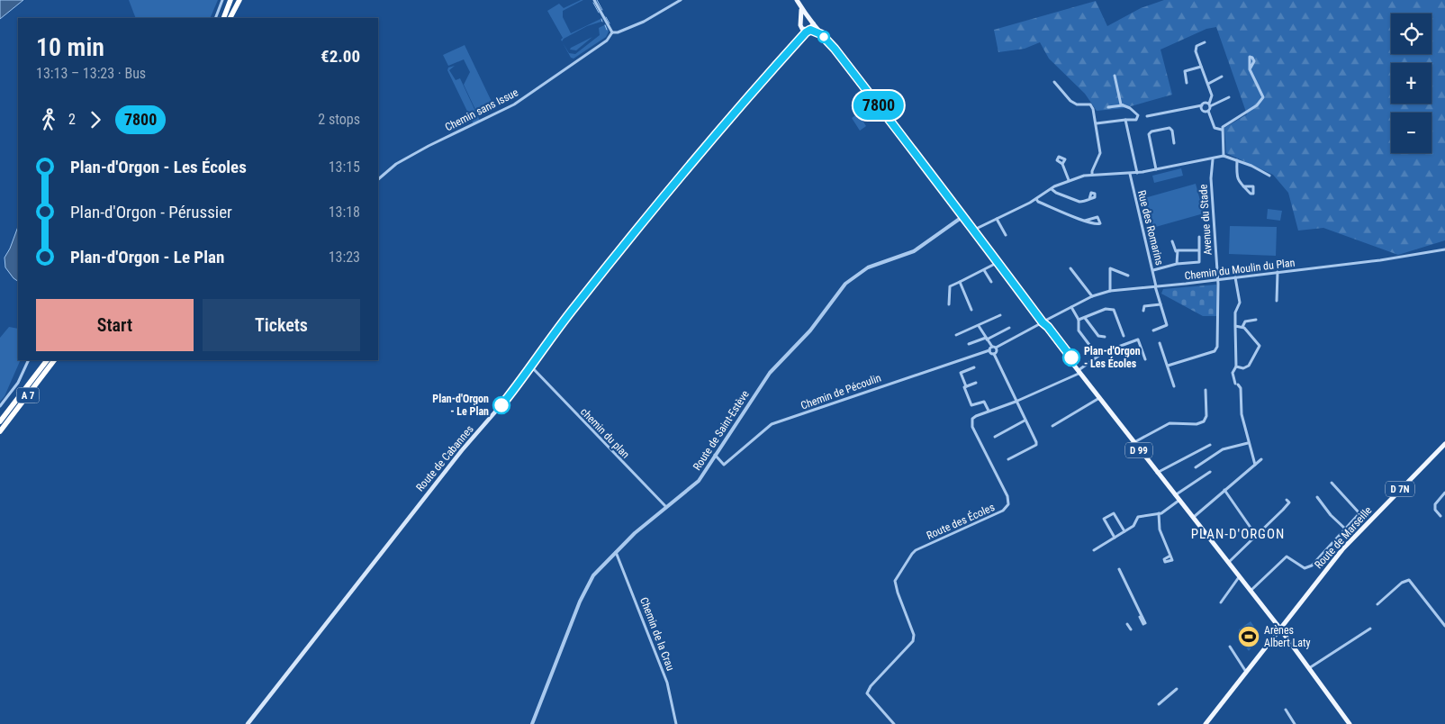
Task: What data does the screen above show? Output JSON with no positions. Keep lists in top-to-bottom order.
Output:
{
  "streets": {
    "highway": ["A 7"],
    "main road": [
      "D 99",
      "Route de Cabannes",
      "D 7N",
      "Route de Marseille"
    ],
    "street": [
      "Chemin sans Issue",
      "Avenue du Stade",
      "Rue des Romarins",
      "Chemin du Moulin du Plan",
      "Chemin de Pécoulin",
      "Route de Saint-Estève",
      "chemin du plan",
      "Route des Écoles",
      "Chemin de la Crau"
    ]
  },
  "crossings": [
    ["Avenue du Stade", "Chemin du Moulin du Plan"],
    ["Rue des Romarins", "Chemin du Moulin du Plan"],
    ["Chemin du Moulin du Plan", "D 99"],
    ["Chemin de Pécoulin", "Route de Saint-Estève"],
    ["Route de Saint-Estève", "chemin du plan"],
    ["Route de Saint-Estève", "D 99"],
    ["Route de Saint-Estève", "Chemin de la Crau"],
    ["chemin du plan", "Route de Cabannes"],
    ["D 99", "Route de Cabannes"],
    ["D 99", "D 7N"],
    ["D 99", "Route des Écoles"],
    ["D 99", "Route de Marseille"],
    ["D 7N", "Route de Marseille"]
  ],
  "districts": ["PLAN-D'ORGON"],
  "places": {
    "other": ["Plan-d'Orgon - Les Écoles", "Plan-d'Orgon - Le Plan"],
    "sports": ["Arènes Albert Laty"]
  },
  "lines": ["bus line 7800"],
  "page": {
    "on_map": "7800",
    "map_buttons": ["+", "−"],
    "heading": ["10 min", "13:13 – 13:23 · Bus", "€2.00"],
    "legs": ["2", "7800", "2 stops"],
    "list": [
      {
        "name": "Plan-d'Orgon - Les Écoles",
        "value": "13:15"
      },
      {
        "name": "Plan-d'Orgon - Pérussier",
        "value": "13:18"
      },
      {
        "name": "Plan-d'Orgon - Le Plan",
        "value": "13:23"
      }
    ],
    "buttons": ["Start", "Tickets"]
  }
}
